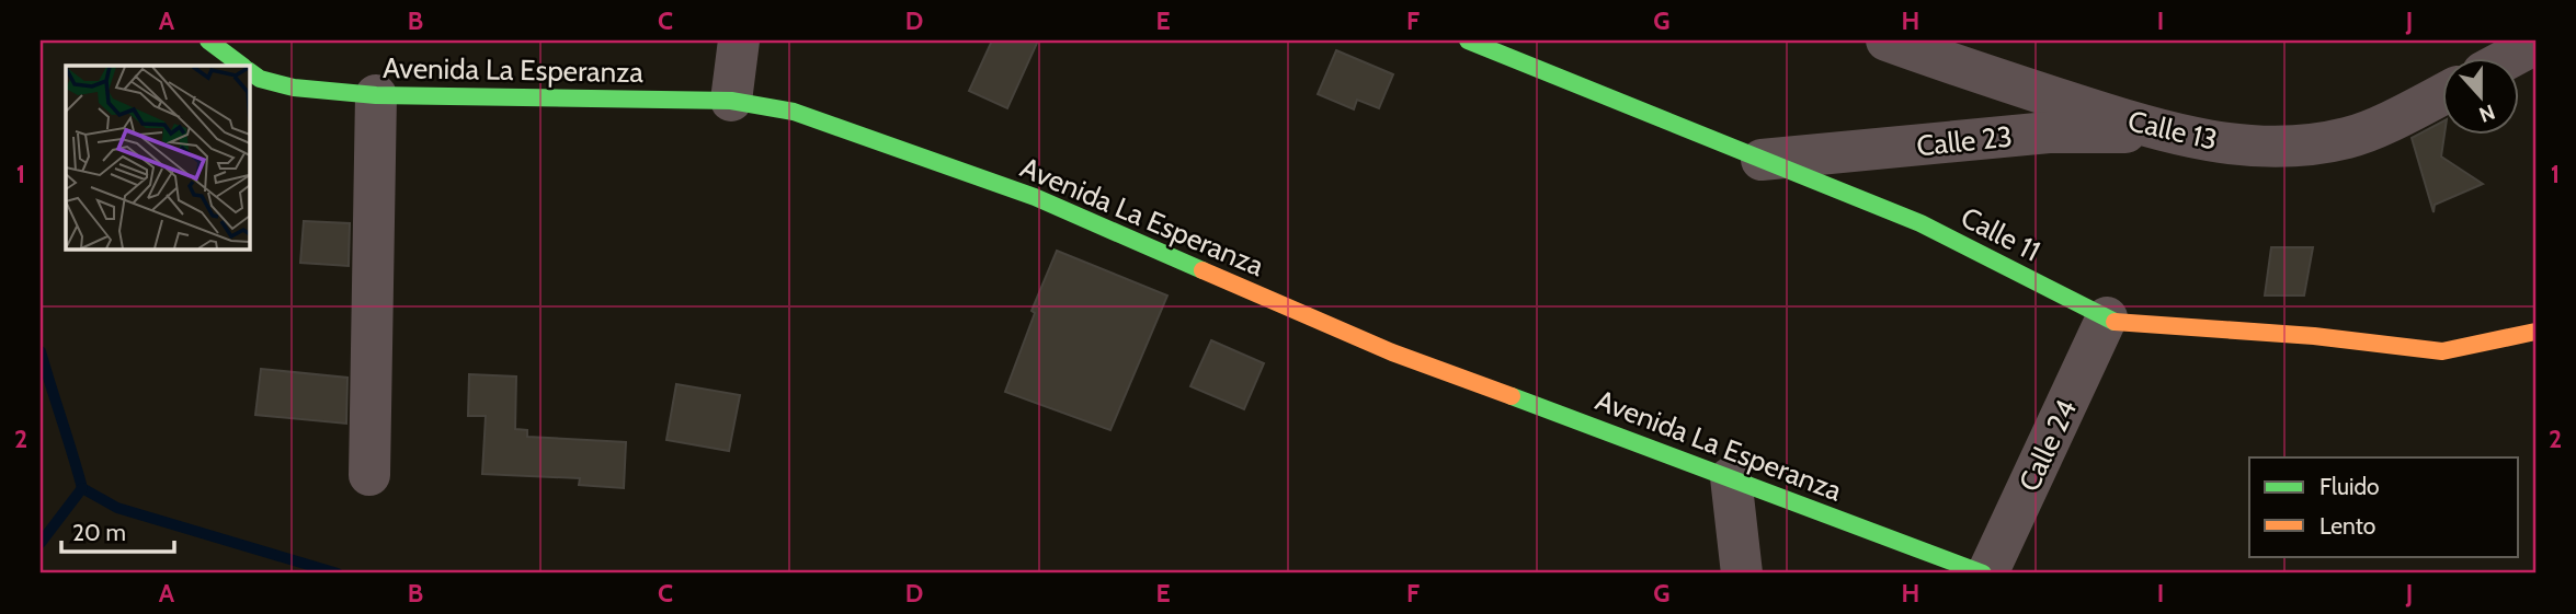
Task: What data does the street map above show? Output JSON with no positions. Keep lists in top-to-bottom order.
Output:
{
  "streets": {
    "street": [
      "Avenida La Esperanza",
      "Calle 13",
      "Calle 23",
      "Calle 11",
      "Calle 24"
    ]
  },
  "crossings": [
    ["Avenida La Esperanza", "Calle 24"],
    ["Calle 13", "Calle 23"],
    ["Calle 23", "Calle 11"],
    ["Calle 11", "Calle 24"]
  ],
  "legend": ["Fluido", "Lento"],
  "scale_bar": "20 m",
  "north": "bottom",
  "grid": {
    "columns": [
      "A",
      "B",
      "C",
      "D",
      "E",
      "F",
      "G",
      "H",
      "I",
      "J"
    ],
    "rows": ["1", "2"]
  }
}
